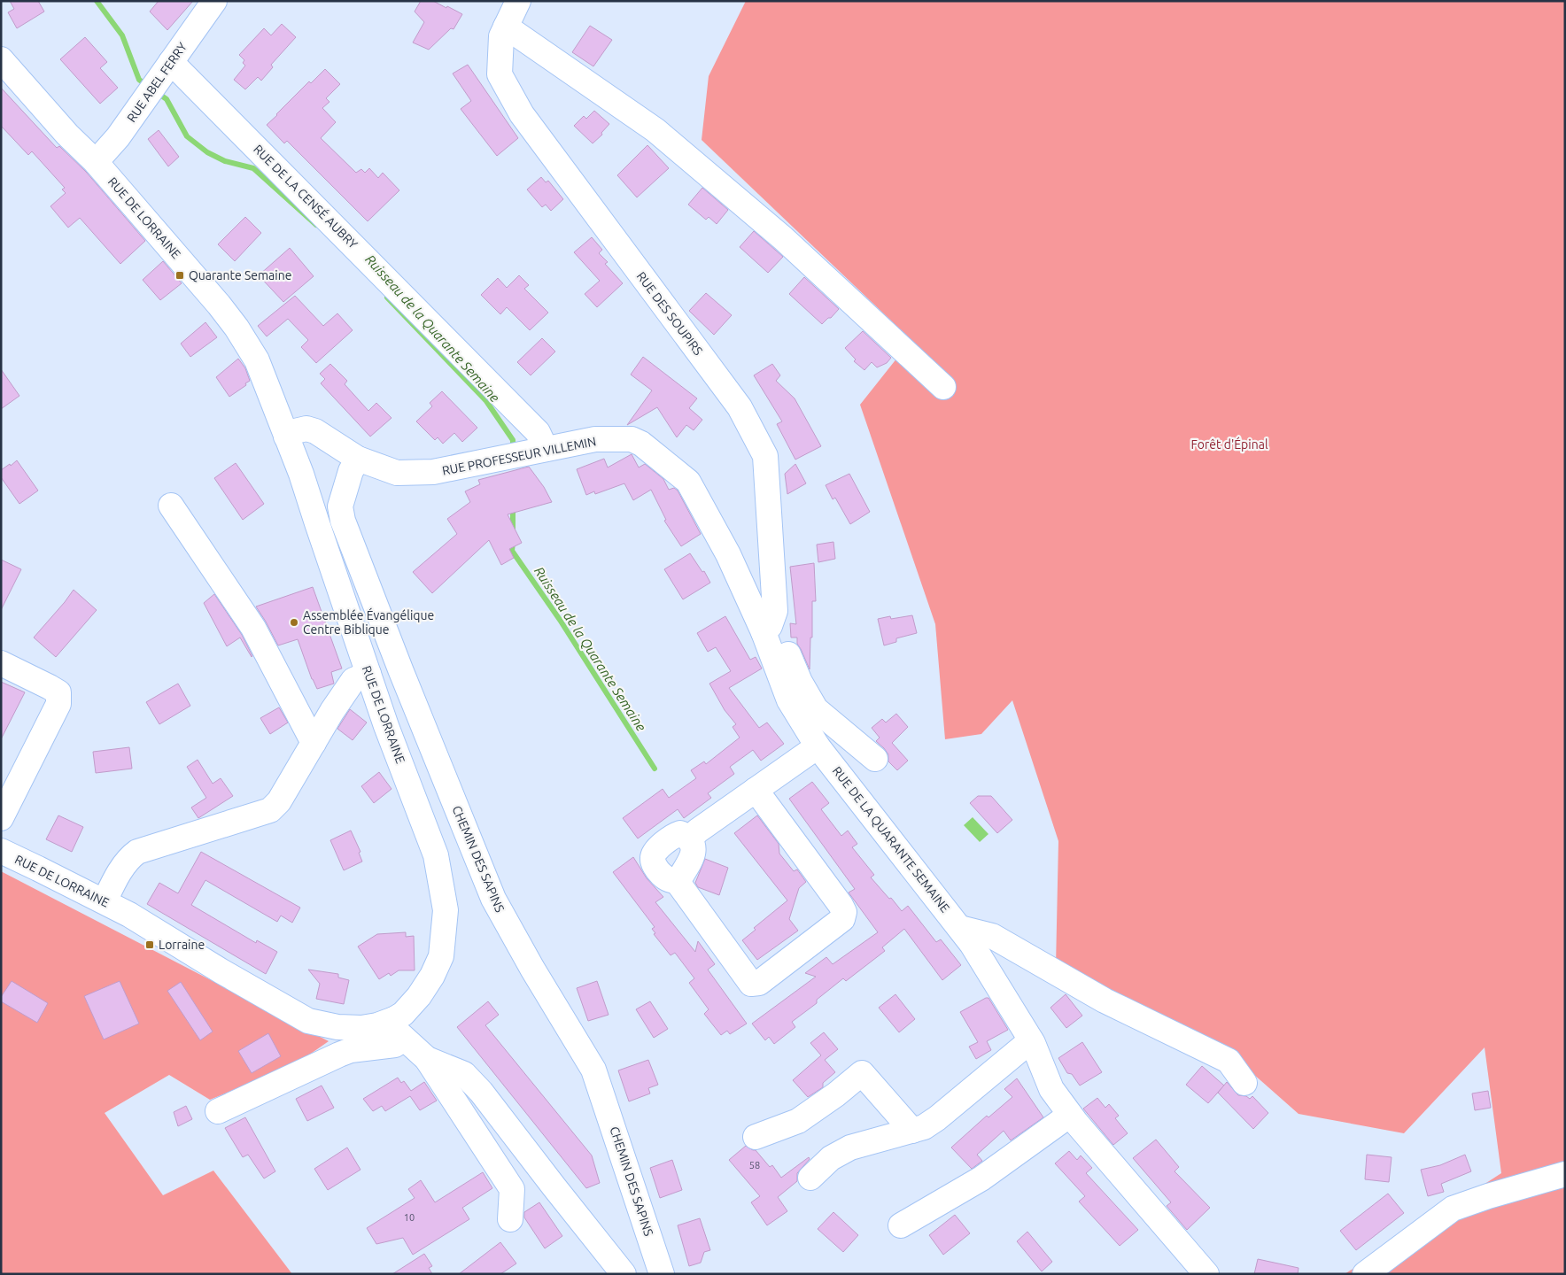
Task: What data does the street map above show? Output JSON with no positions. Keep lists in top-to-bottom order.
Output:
{
  "streets": {
    "street": [
      "RUE ABEL FERRY",
      "RUE DE LA CENSÉ AUBRY",
      "RUE DE LORRAINE",
      "RUE DES SOUPIRS",
      "RUE PROFESSEUR VILLEMIN",
      "RUE DE LA QUARANTE SEMAINE",
      "CHEMIN DES SAPINS"
    ]
  },
  "crossings": [
    ["RUE ABEL FERRY", "RUE DE LA CENSÉ AUBRY"],
    ["RUE ABEL FERRY", "RUE DE LORRAINE"],
    ["RUE DE LA CENSÉ AUBRY", "RUE PROFESSEUR VILLEMIN"],
    ["RUE DE LORRAINE", "RUE PROFESSEUR VILLEMIN"],
    ["RUE DES SOUPIRS", "RUE PROFESSEUR VILLEMIN"],
    ["RUE DES SOUPIRS", "RUE DE LA QUARANTE SEMAINE"],
    ["RUE PROFESSEUR VILLEMIN", "RUE DE LA QUARANTE SEMAINE"],
    ["RUE PROFESSEUR VILLEMIN", "CHEMIN DES SAPINS"]
  ],
  "water": ["Ruisseau de la Quarante Semaine"],
  "parks": ["Forêt d'Épinal"],
  "places": {
    "transit": ["Quarante Semaine", "Lorraine"],
    "other": ["Assemblée Évangélique Centre Biblique"]
  },
  "house_numbers": ["58", "10"]
}
